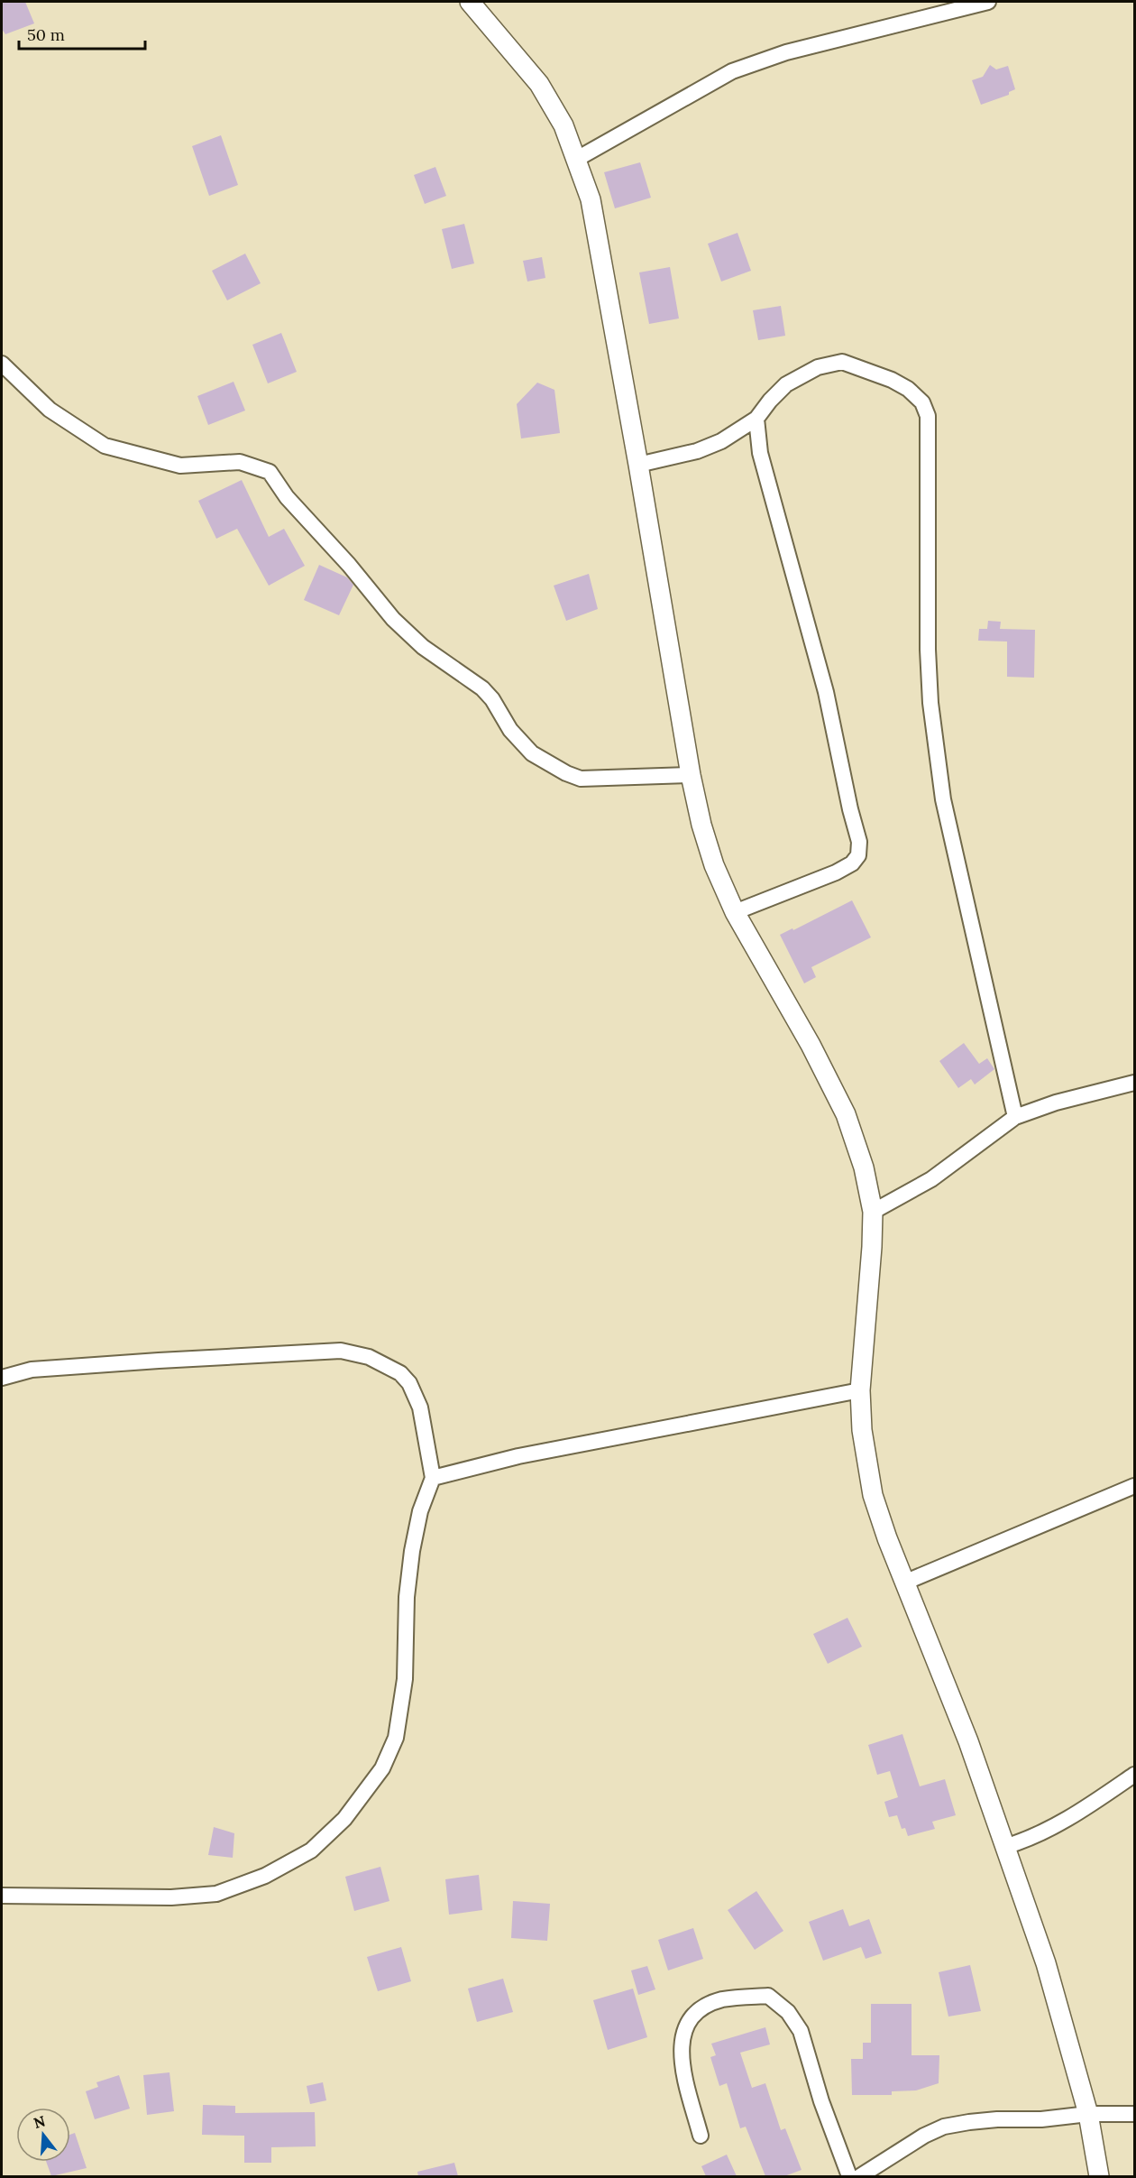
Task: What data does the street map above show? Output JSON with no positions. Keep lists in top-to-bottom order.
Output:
{
  "scale_bar": "50 m",
  "north": "top"
}
